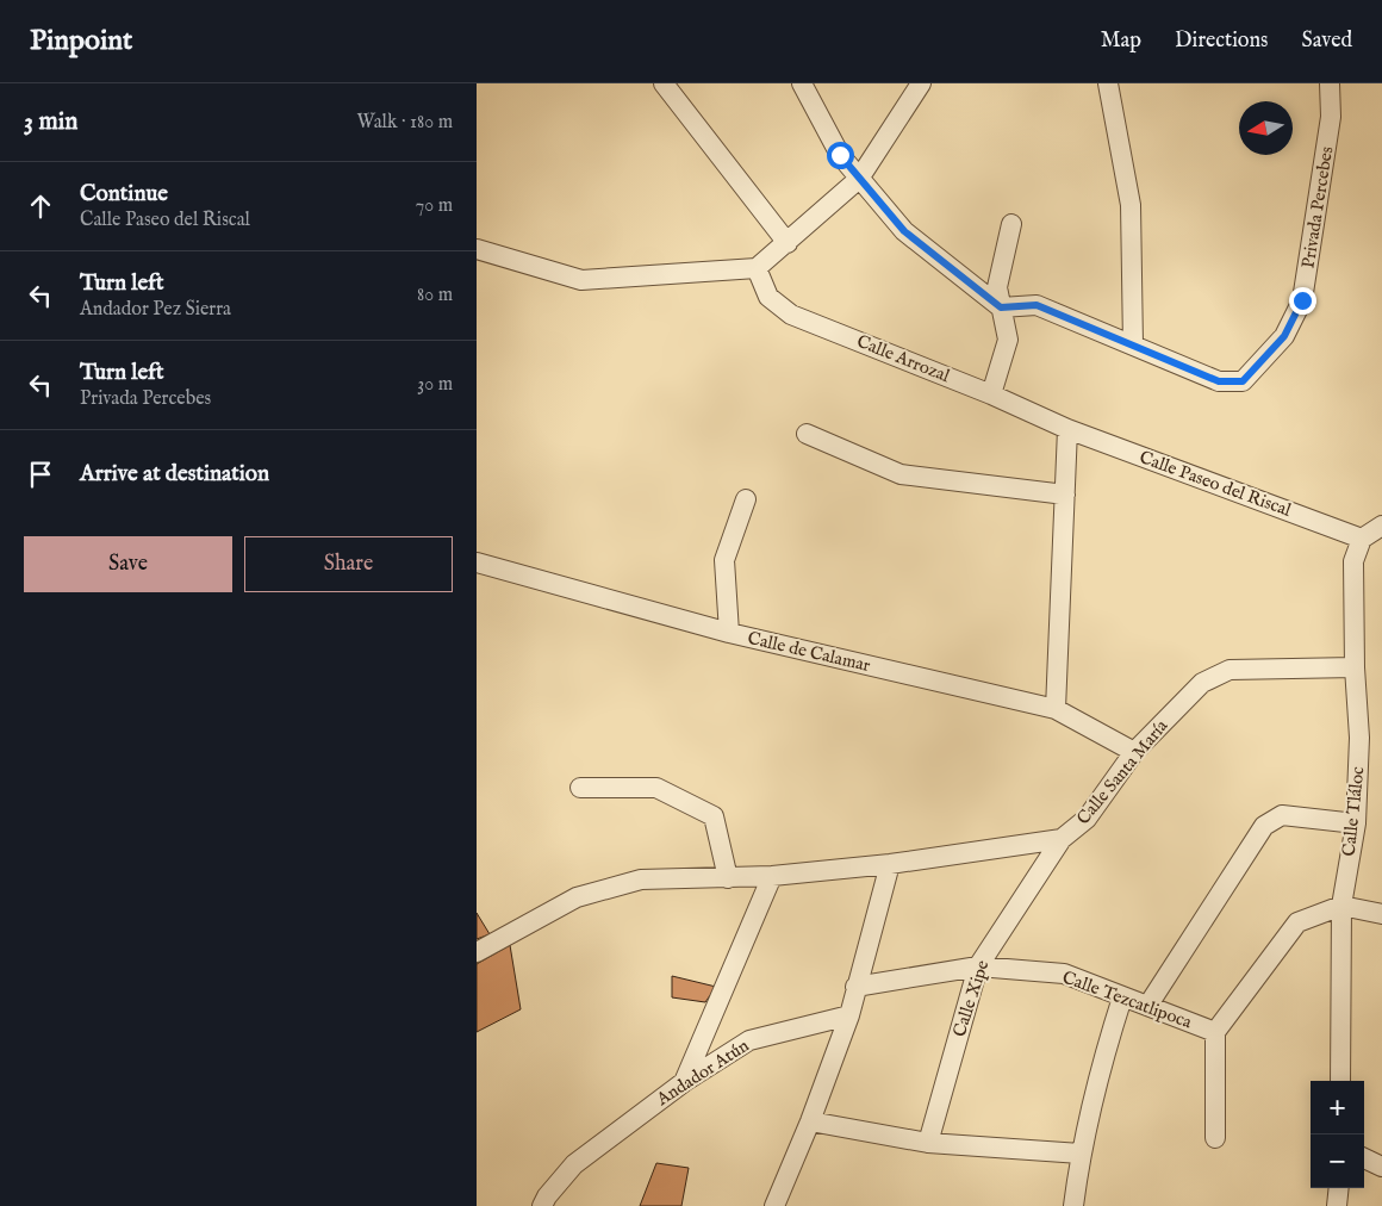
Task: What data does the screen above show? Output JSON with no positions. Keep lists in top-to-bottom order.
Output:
{
  "streets": {
    "street": [
      "Privada Percebes",
      "Calle Arrozal",
      "Calle Paseo del Riscal",
      "Calle de Calamar",
      "Calle Santa María",
      "Calle Tláloc",
      "Calle Xipe",
      "Calle Tezcatlipoca",
      "Andador Atún"
    ]
  },
  "crossings": [
    ["Calle Arrozal", "Calle Paseo del Riscal"],
    ["Calle Paseo del Riscal", "Calle Tláloc"],
    ["Calle de Calamar", "Calle Santa María"],
    ["Calle Santa María", "Calle Tláloc"],
    ["Calle Santa María", "Calle Xipe"],
    ["Calle Tláloc", "Calle Tezcatlipoca"],
    ["Calle Xipe", "Calle Tezcatlipoca"]
  ],
  "north": "left",
  "page": {
    "header": "Pinpoint",
    "nav": ["Map", "Directions", "Saved"],
    "heading": ["3 min", "Walk · 180 m"],
    "list": [
      ["Continue", "Calle Paseo del Riscal", "70 m"],
      ["Turn left", "Andador Pez Sierra", "80 m"],
      ["Turn left", "Privada Percebes", "30 m"],
      "Arrive at destination"
    ],
    "buttons": ["Save", "Share"],
    "map_buttons": ["+", "−"]
  }
}
